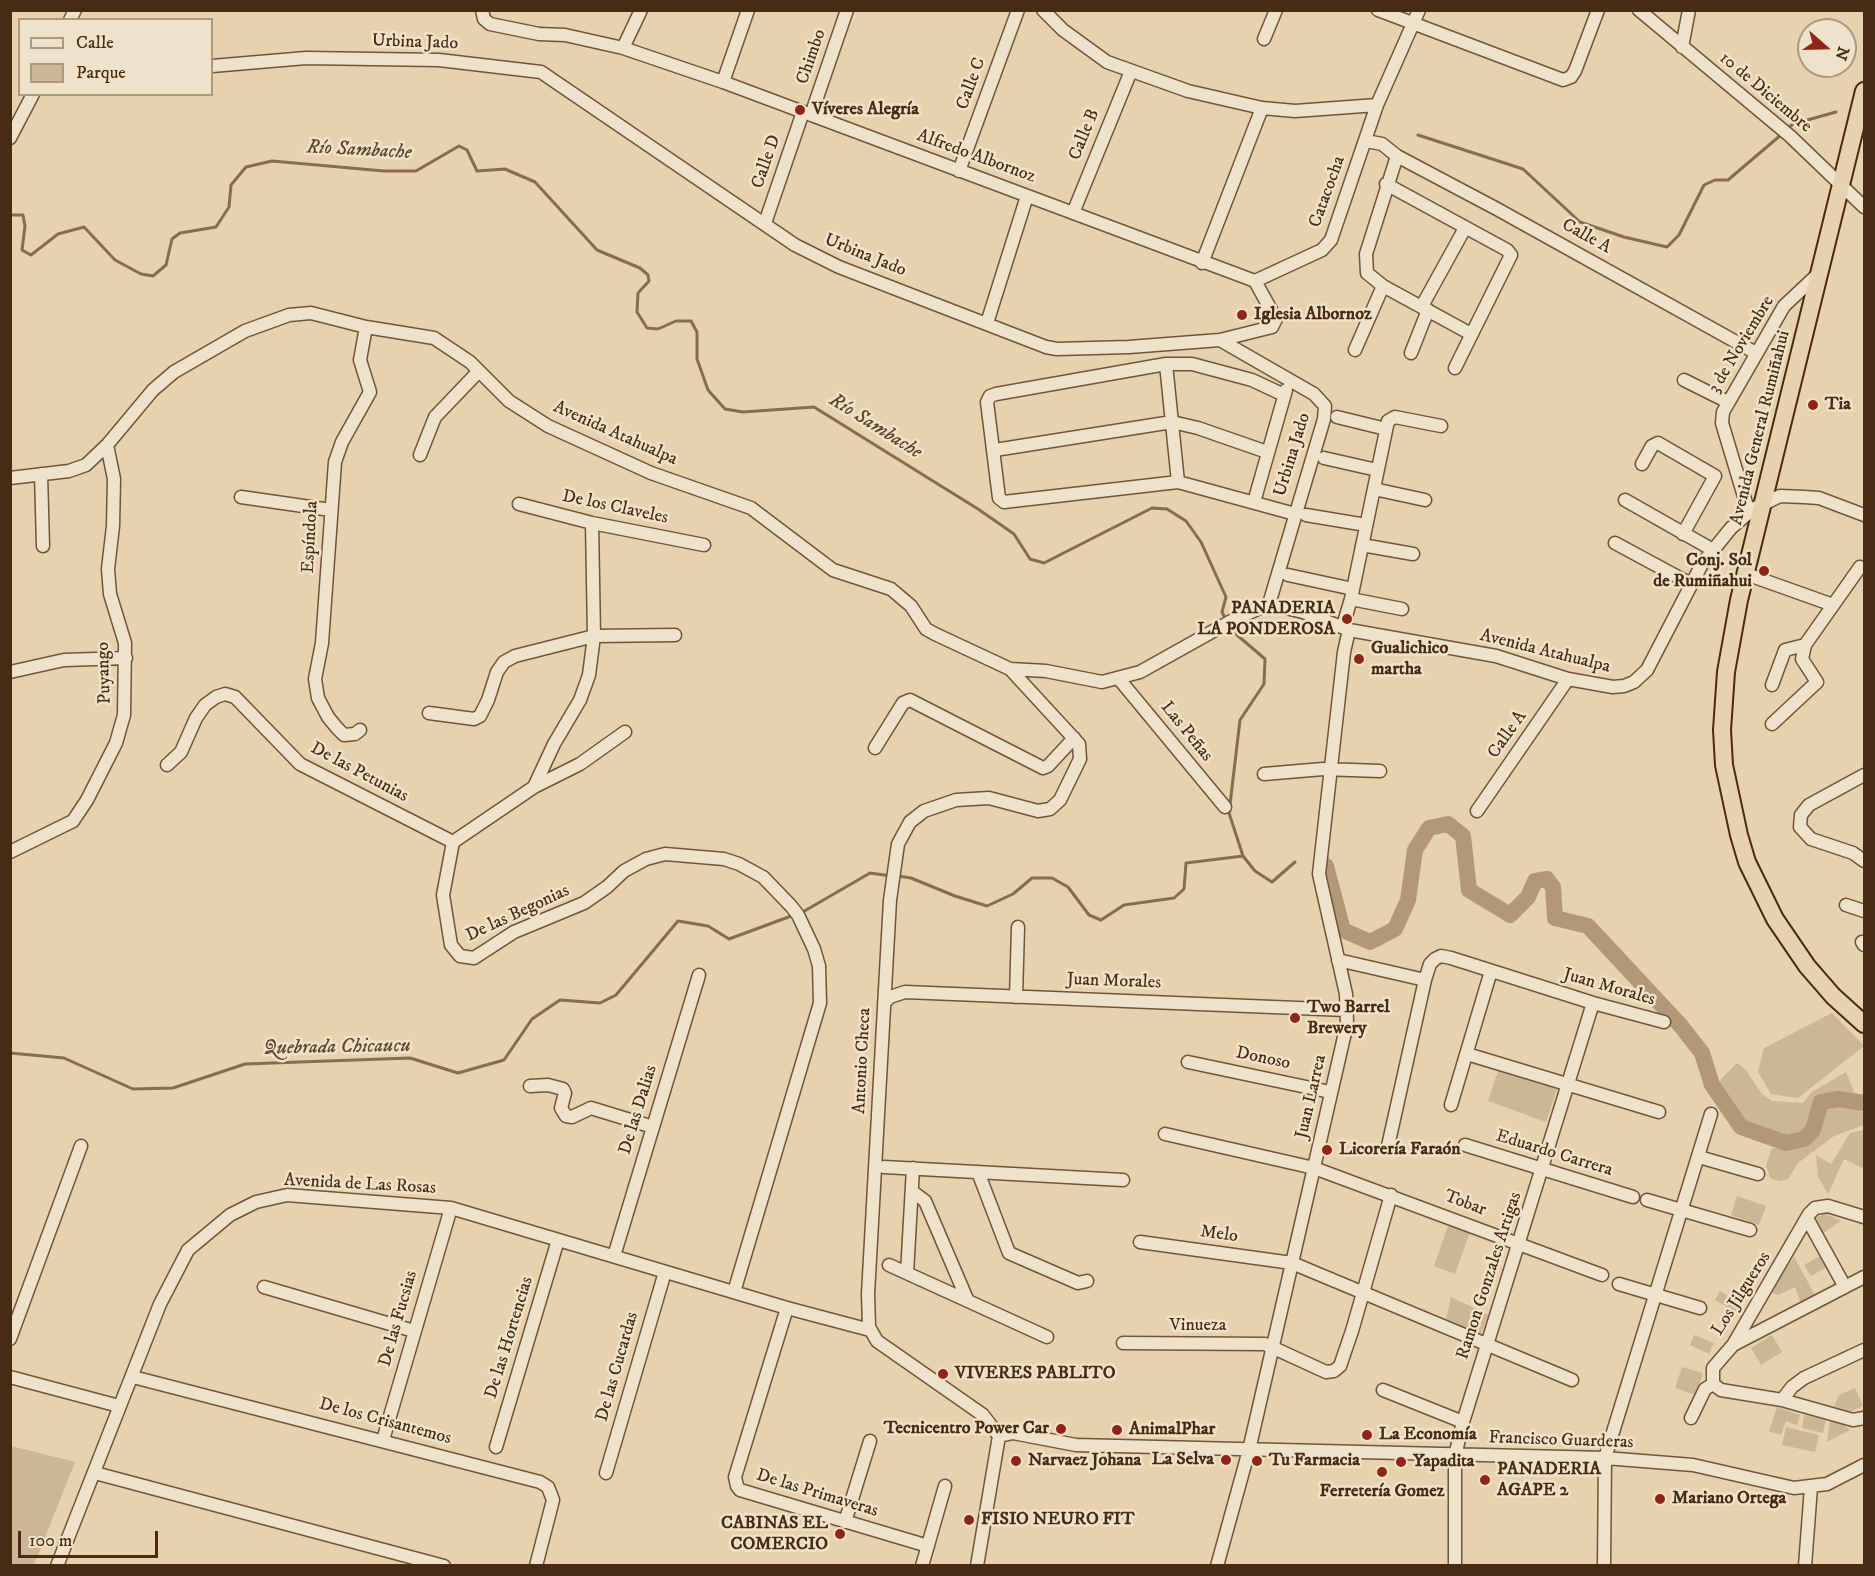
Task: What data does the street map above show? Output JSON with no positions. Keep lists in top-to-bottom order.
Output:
{
  "streets": {
    "highway": ["Avenida General Rumiñahui"],
    "street": [
      "Urbina Jado",
      "Chimbo",
      "Calle C",
      "10 de Diciembre",
      "Calle B",
      "Alfredo Albornoz",
      "Calle D",
      "Catacocha",
      "Calle A",
      "3 de Noviembre",
      "Avenida Atahualpa",
      "De los Claveles",
      "Espíndola",
      "Puyango",
      "Las Peñas",
      "De las Petunias",
      "De las Begonias",
      "Juan Morales",
      "Donoso",
      "Antonio Checa",
      "Juan Larrea",
      "De las Dalias",
      "Eduardo Carrera",
      "Avenida de Las Rosas",
      "Tobar",
      "Melo",
      "Ramon Gonzales Artigas",
      "Los Jilgueros",
      "De las Fucsias",
      "Vinueza",
      "De las Hortencias",
      "De las Cucardas",
      "De los Crisantemos",
      "Francisco Guarderas",
      "De las Primaveras"
    ]
  },
  "crossings": [
    ["Urbina Jado", "Calle D"],
    ["Urbina Jado", "Avenida Atahualpa"],
    ["Chimbo", "Alfredo Albornoz"],
    ["Chimbo", "Calle D"],
    ["Calle C", "Alfredo Albornoz"],
    ["10 de Diciembre", "Avenida General Rumiñahui"],
    ["Calle B", "Alfredo Albornoz"],
    ["Alfredo Albornoz", "Calle D"],
    ["Alfredo Albornoz", "Catacocha"],
    ["Catacocha", "Calle A"],
    ["Calle A", "3 de Noviembre"],
    ["Calle A", "Avenida Atahualpa"],
    ["3 de Noviembre", "Avenida General Rumiñahui"],
    ["3 de Noviembre", "Avenida Atahualpa"],
    ["Avenida General Rumiñahui", "Avenida Atahualpa"],
    ["Avenida Atahualpa", "Espíndola"],
    ["Avenida Atahualpa", "Puyango"],
    ["Avenida Atahualpa", "Las Peñas"],
    ["Avenida Atahualpa", "Juan Larrea"],
    ["De las Petunias", "De las Begonias"],
    ["De las Begonias", "Avenida de Las Rosas"],
    ["Juan Morales", "Antonio Checa"],
    ["Juan Morales", "Juan Larrea"],
    ["Juan Morales", "Ramon Gonzales Artigas"],
    ["Donoso", "Juan Larrea"],
    ["Antonio Checa", "Avenida de Las Rosas"],
    ["Juan Larrea", "Tobar"],
    ["Juan Larrea", "Melo"],
    ["Juan Larrea", "Vinueza"],
    ["Juan Larrea", "Francisco Guarderas"],
    ["De las Dalias", "Avenida de Las Rosas"],
    ["Eduardo Carrera", "Ramon Gonzales Artigas"],
    ["Avenida de Las Rosas", "De las Fucsias"],
    ["Avenida de Las Rosas", "De las Hortencias"],
    ["Avenida de Las Rosas", "De las Cucardas"],
    ["Avenida de Las Rosas", "De los Crisantemos"],
    ["Avenida de Las Rosas", "De las Primaveras"],
    ["Tobar", "Ramon Gonzales Artigas"],
    ["Melo", "Ramon Gonzales Artigas"],
    ["Ramon Gonzales Artigas", "Francisco Guarderas"],
    ["De las Fucsias", "De los Crisantemos"]
  ],
  "water": ["Río Sambache", "Quebrada Chicaucu"],
  "places": [
    "Víveres Alegría",
    "Iglesia Albornoz",
    "Tia",
    "Conj. Sol de Rumiñahui",
    "PANADERIA LA PONDEROSA",
    "Gualichico martha",
    "Two Barrel Brewery",
    "Licorería Faraón",
    "VIVERES PABLITO",
    "Tecnicentro Power Car",
    "AnimalPhar",
    "La Economía",
    "La Selva",
    "Narvaez Johana",
    "Tu Farmacia",
    "Yapadita",
    "Ferretería Gomez",
    "PANADERIA AGAPE 2",
    "Mariano Ortega",
    "FISIO NEURO FIT",
    "CABINAS EL COMERCIO"
  ],
  "legend": ["Calle", "Parque"],
  "scale_bar": "100 m",
  "north": "right"
}
